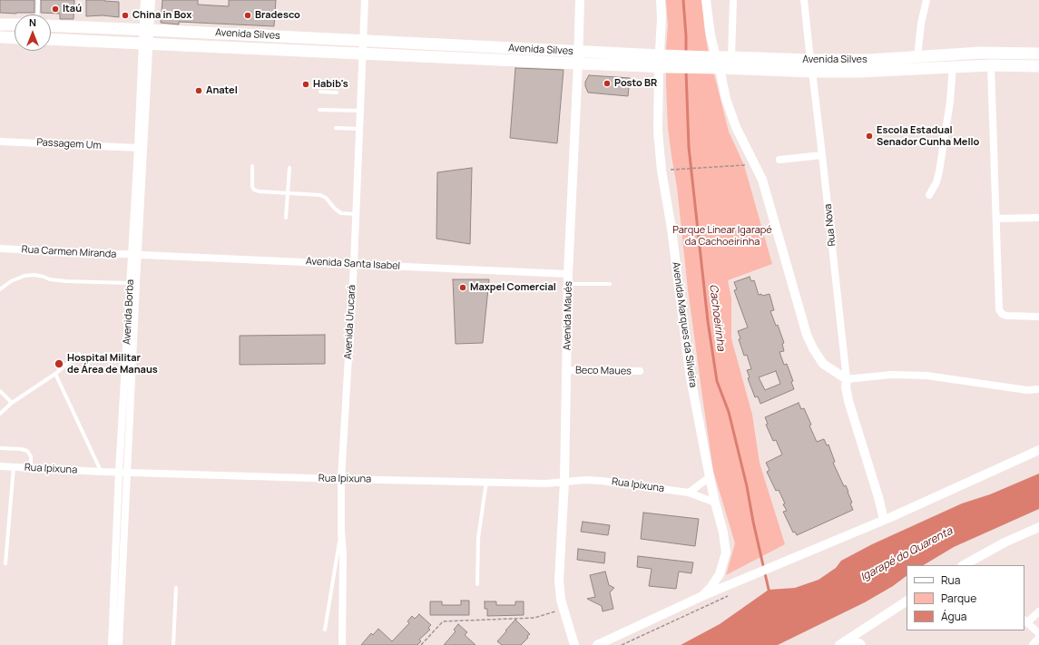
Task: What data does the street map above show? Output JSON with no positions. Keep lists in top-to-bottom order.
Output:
{
  "streets": {
    "main road": ["Avenida Silves"],
    "street": [
      "Passagem Um",
      "Rua Nova",
      "Rua Carmen Miranda",
      "Avenida Santa Isabel",
      "Avenida Borba",
      "Avenida Maués",
      "Avenida Urucará",
      "Avenida Marques da Silveira",
      "Beco Maues",
      "Rua Ipixuna"
    ]
  },
  "crossings": [
    ["Avenida Silves", "Rua Nova"],
    ["Avenida Silves", "Avenida Borba"],
    ["Avenida Silves", "Avenida Maués"],
    ["Avenida Silves", "Avenida Urucará"],
    ["Avenida Silves", "Avenida Marques da Silveira"],
    ["Passagem Um", "Avenida Borba"],
    ["Rua Carmen Miranda", "Avenida Santa Isabel"],
    ["Rua Carmen Miranda", "Avenida Borba"],
    ["Avenida Santa Isabel", "Avenida Borba"],
    ["Avenida Santa Isabel", "Avenida Maués"],
    ["Avenida Santa Isabel", "Avenida Urucará"],
    ["Avenida Borba", "Rua Ipixuna"],
    ["Avenida Maués", "Beco Maues"],
    ["Avenida Maués", "Rua Ipixuna"],
    ["Avenida Urucará", "Rua Ipixuna"],
    ["Avenida Marques da Silveira", "Rua Ipixuna"]
  ],
  "water": ["Cachoeirinha", "Igarapé do Quarenta"],
  "parks": ["Parque Linear Igarapé da Cachoeirinha"],
  "places": [
    "Itaú",
    "China in Box",
    "Bradesco",
    "Posto BR",
    "Habib's",
    "Anatel",
    "Escola Estadual Senador Cunha Mello",
    "Maxpel Comercial",
    "Hospital Militar de Área de Manaus"
  ],
  "legend": ["Rua", "Parque", "Água"],
  "north": "top"
}
